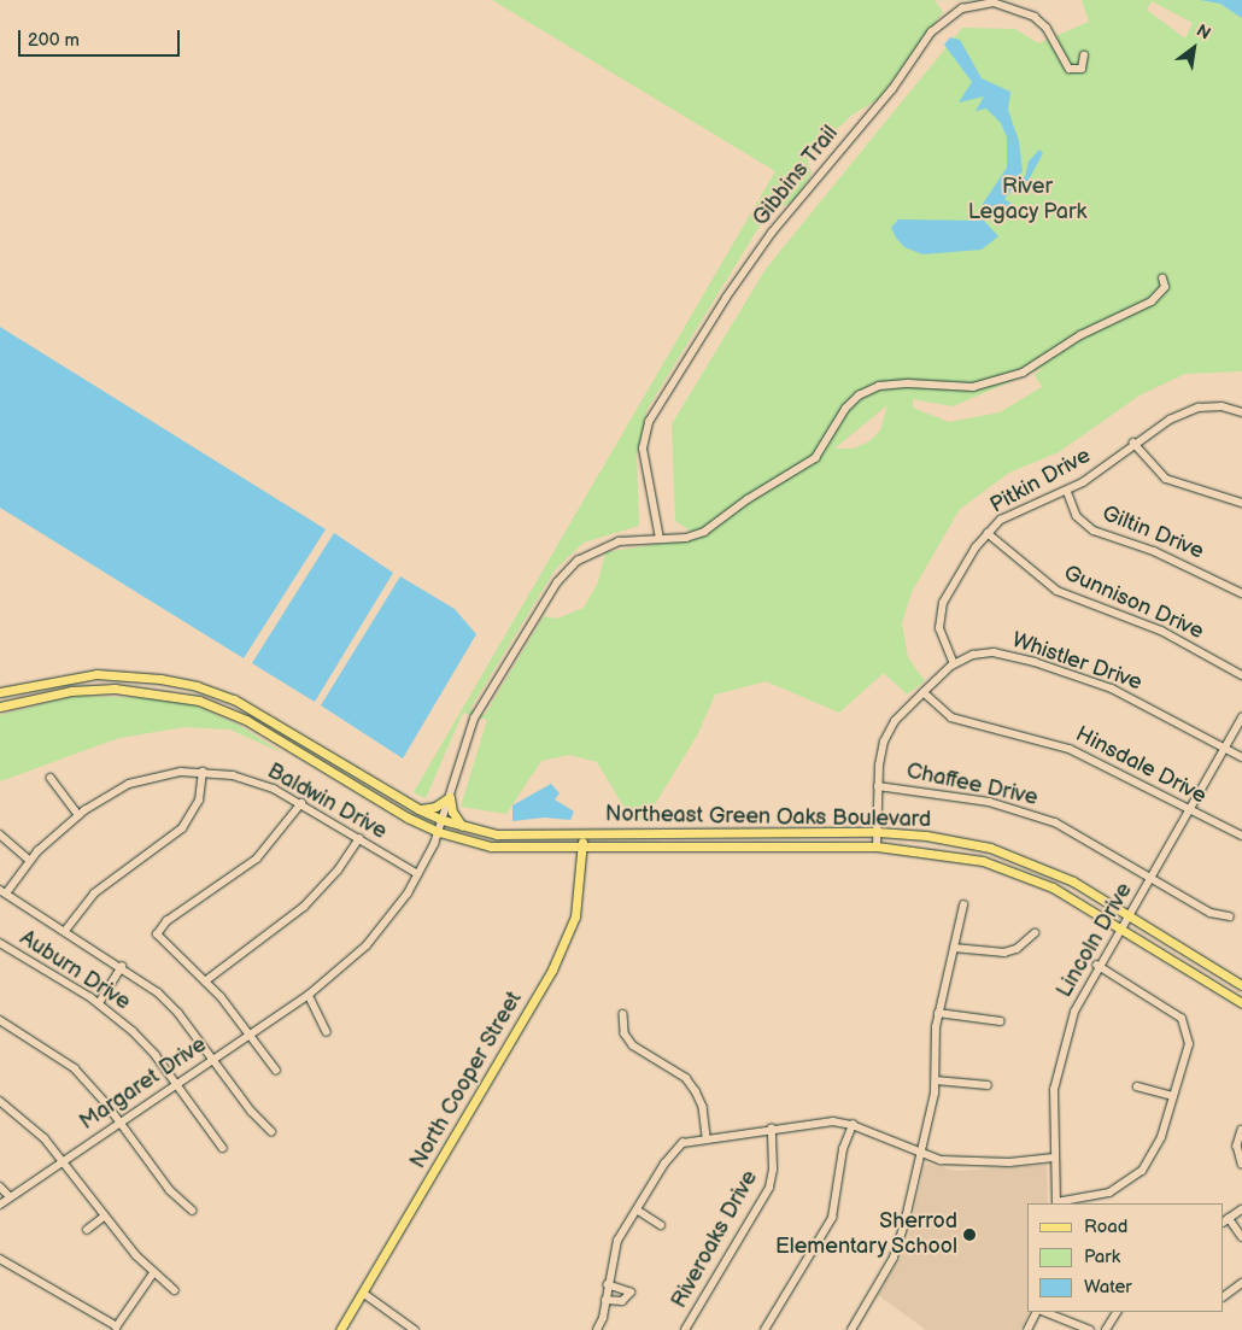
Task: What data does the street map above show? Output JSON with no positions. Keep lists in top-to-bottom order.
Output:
{
  "streets": {
    "main road": ["Northeast Green Oaks Boulevard", "North Cooper Street"],
    "street": [
      "Gibbins Trail",
      "Pitkin Drive",
      "Giltin Drive",
      "Gunnison Drive",
      "Whistler Drive",
      "Hinsdale Drive",
      "Chaffee Drive",
      "Baldwin Drive",
      "Lincoln Drive",
      "Auburn Drive",
      "Margaret Drive",
      "Riveroaks Drive"
    ]
  },
  "crossings": [
    ["Gibbins Trail", "Margaret Drive"],
    ["Pitkin Drive", "Giltin Drive"],
    ["Pitkin Drive", "Gunnison Drive"],
    ["Pitkin Drive", "Whistler Drive"],
    ["Whistler Drive", "Hinsdale Drive"],
    ["Whistler Drive", "Chaffee Drive"],
    ["Whistler Drive", "Northeast Green Oaks Boulevard"],
    ["Whistler Drive", "Lincoln Drive"],
    ["Hinsdale Drive", "Lincoln Drive"],
    ["Chaffee Drive", "Lincoln Drive"],
    ["Baldwin Drive", "Margaret Drive"],
    ["Northeast Green Oaks Boulevard", "Lincoln Drive"],
    ["Northeast Green Oaks Boulevard", "North Cooper Street"],
    ["Northeast Green Oaks Boulevard", "Margaret Drive"],
    ["Auburn Drive", "Margaret Drive"]
  ],
  "parks": ["River Legacy Park"],
  "places": ["Sherrod Elementary School"],
  "legend": ["Road", "Park", "Water"],
  "scale_bar": "200 m",
  "north": "top right"
}
